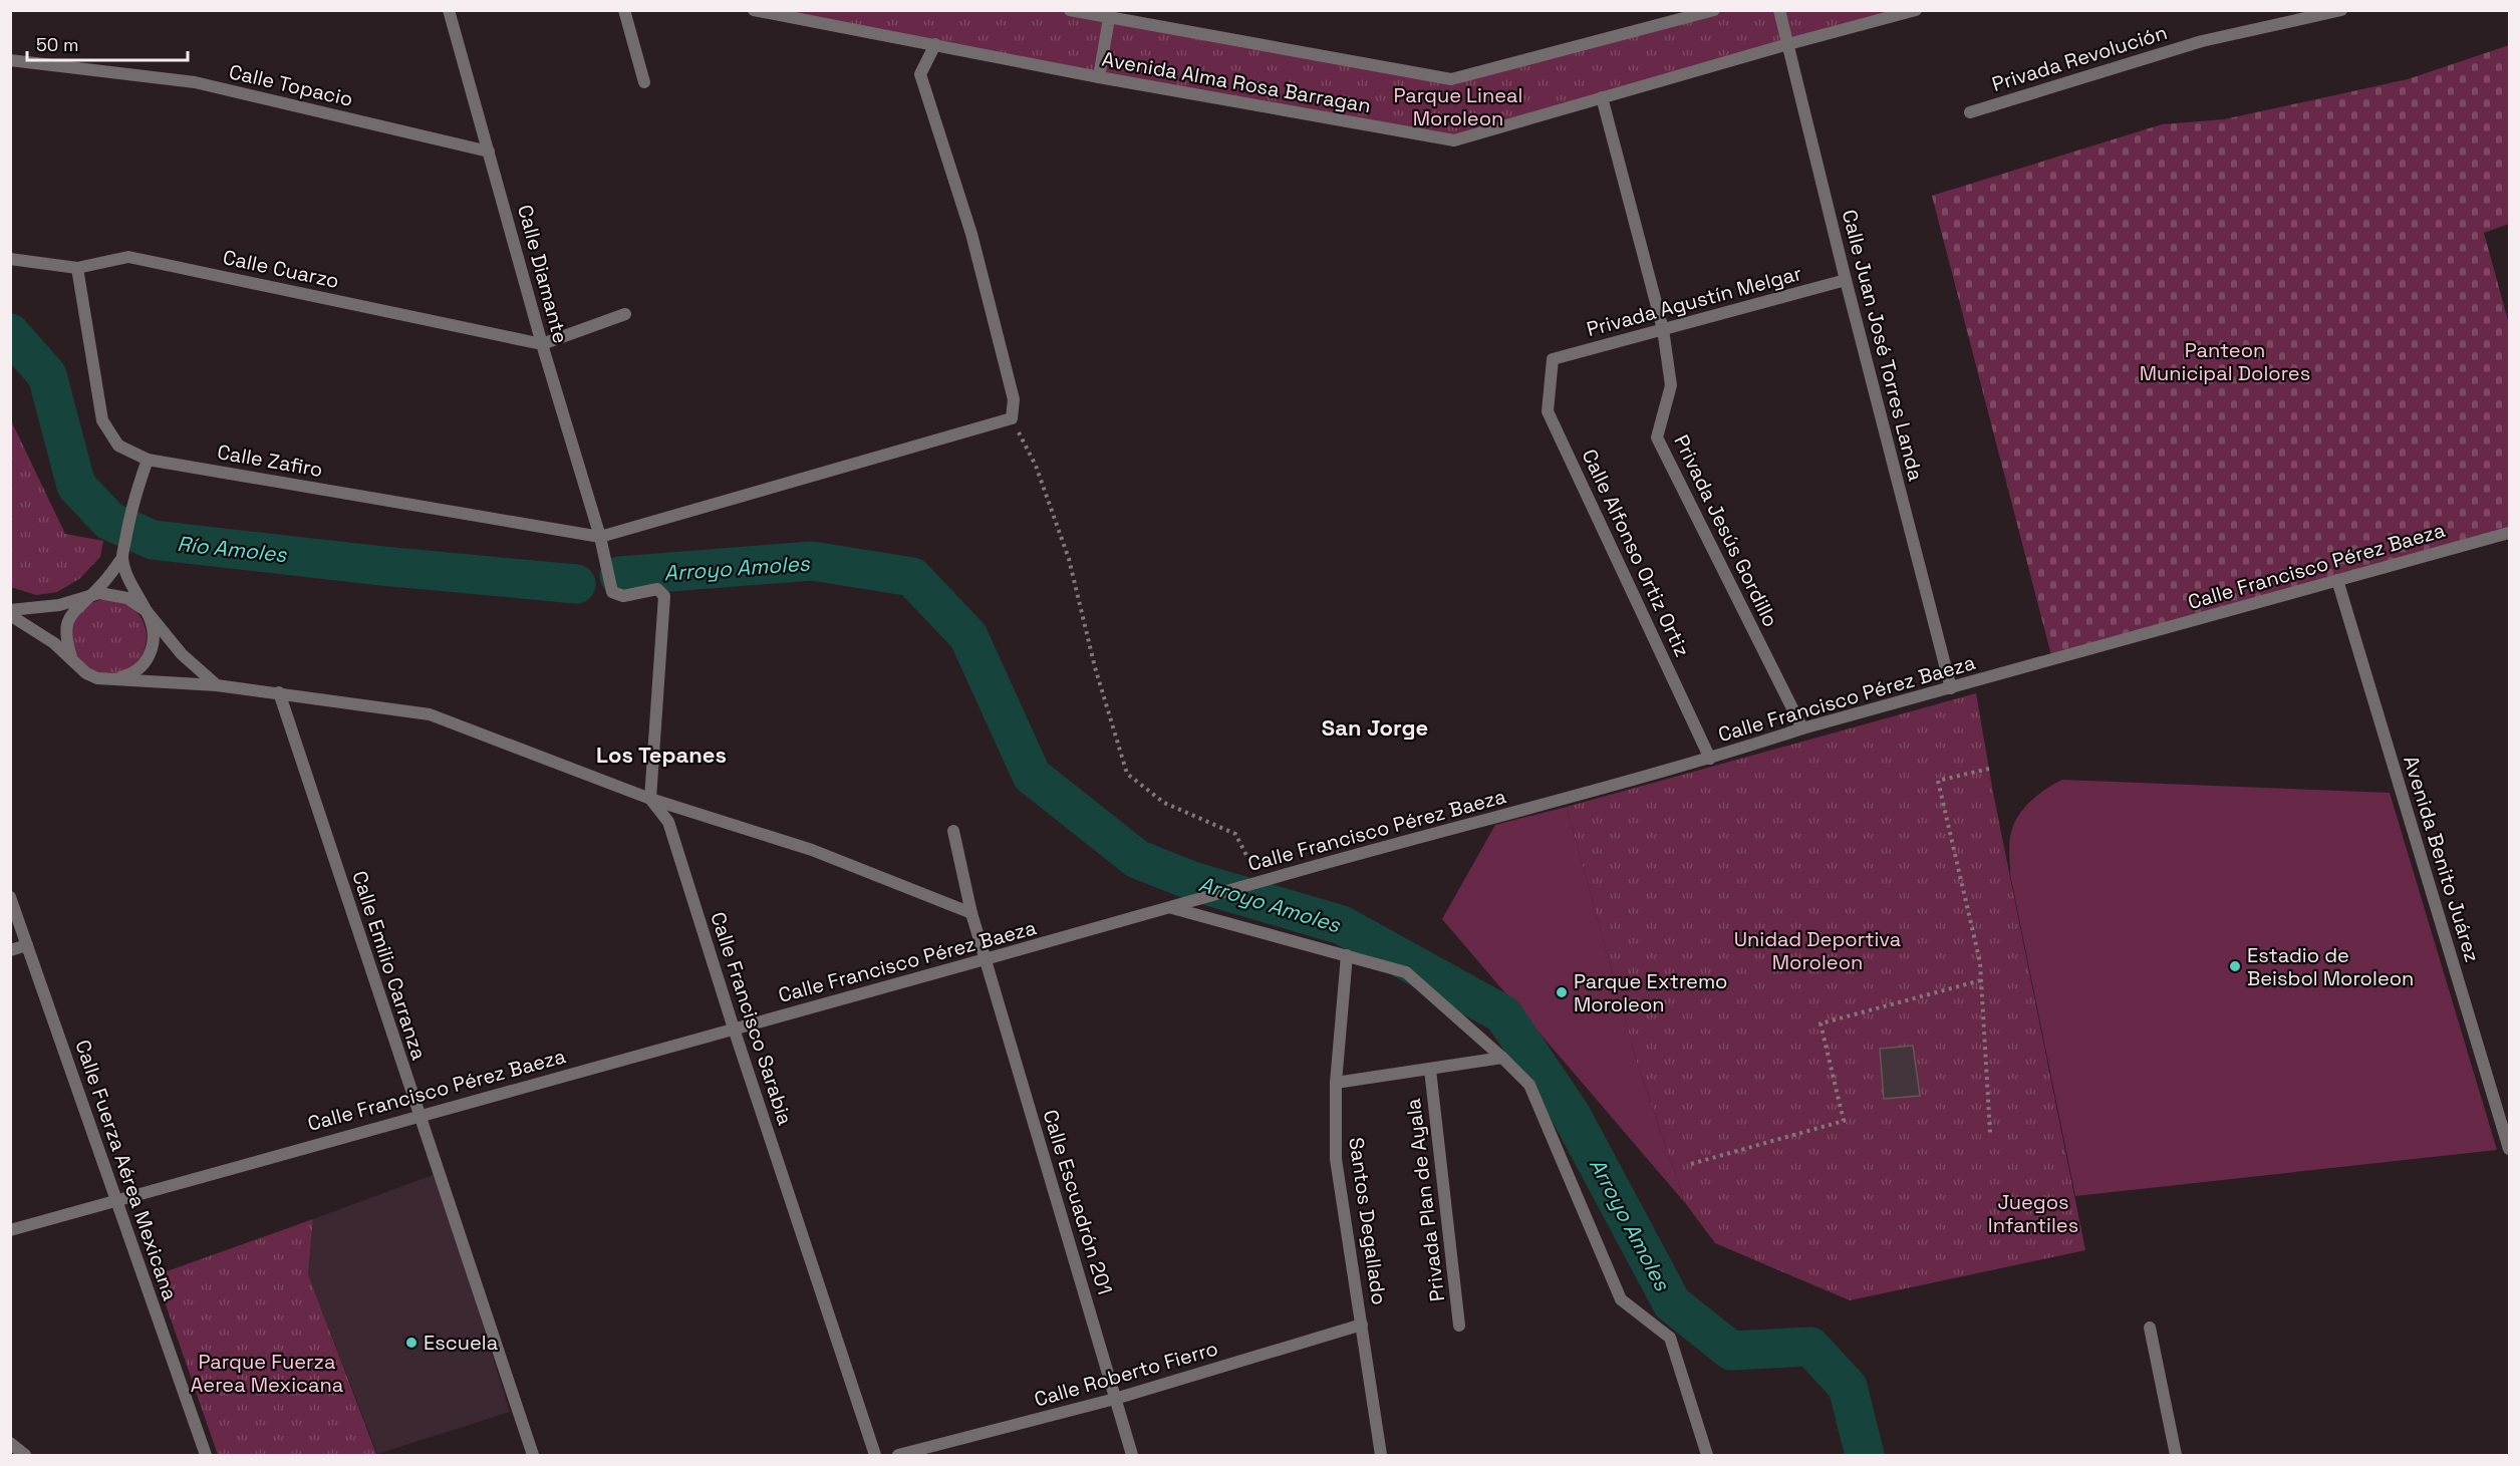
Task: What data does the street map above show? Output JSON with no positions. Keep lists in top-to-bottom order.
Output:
{
  "streets": {
    "street": [
      "Privada Revolución",
      "Avenida Alma Rosa Barragan",
      "Calle Topacio",
      "Calle Cuarzo",
      "Calle Diamante",
      "Privada Agustín Melgar",
      "Calle Juan José Torres Landa",
      "Calle Zafiro",
      "Privada Jesús Gordillo",
      "Calle Alfonso Ortiz Ortiz",
      "Calle Francisco Pérez Baeza",
      "Avenida Benito Juárez",
      "Calle Emilio Carranza",
      "Calle Francisco Sarabia",
      "Calle Fuerza Aérea Mexicana",
      "Privada Plan de Ayala",
      "Calle Escuadrón 201",
      "Santos Degallado",
      "Calle Roberto Fierro"
    ]
  },
  "crossings": [
    ["Avenida Alma Rosa Barragan", "Calle Juan José Torres Landa"],
    ["Avenida Alma Rosa Barragan", "Privada Jesús Gordillo"],
    ["Calle Topacio", "Calle Diamante"],
    ["Calle Cuarzo", "Calle Diamante"],
    ["Calle Cuarzo", "Calle Zafiro"],
    ["Calle Diamante", "Calle Zafiro"],
    ["Calle Diamante", "Calle Francisco Sarabia"],
    ["Privada Agustín Melgar", "Calle Juan José Torres Landa"],
    ["Privada Agustín Melgar", "Privada Jesús Gordillo"],
    ["Privada Agustín Melgar", "Calle Alfonso Ortiz Ortiz"],
    ["Calle Juan José Torres Landa", "Calle Francisco Pérez Baeza"],
    ["Privada Jesús Gordillo", "Calle Francisco Pérez Baeza"],
    ["Calle Alfonso Ortiz Ortiz", "Calle Francisco Pérez Baeza"],
    ["Calle Francisco Pérez Baeza", "Avenida Benito Juárez"],
    ["Calle Francisco Pérez Baeza", "Calle Emilio Carranza"],
    ["Calle Francisco Pérez Baeza", "Calle Francisco Sarabia"],
    ["Calle Francisco Pérez Baeza", "Calle Fuerza Aérea Mexicana"],
    ["Calle Francisco Pérez Baeza", "Calle Escuadrón 201"],
    ["Calle Escuadrón 201", "Calle Roberto Fierro"],
    ["Santos Degallado", "Calle Roberto Fierro"]
  ],
  "districts": ["San Jorge", "Los Tepanes"],
  "water": ["Río Amoles", "Arroyo Amoles"],
  "parks": [
    "Parque Lineal Moroleon",
    "Panteon Municipal Dolores",
    "Unidad Deportiva Moroleon",
    "Juegos Infantiles",
    "Parque Fuerza Aerea Mexicana"
  ],
  "places": ["Estadio de Beisbol Moroleon", "Parque Extremo Moroleon", "Escuela"],
  "scale_bar": "50 m"
}
